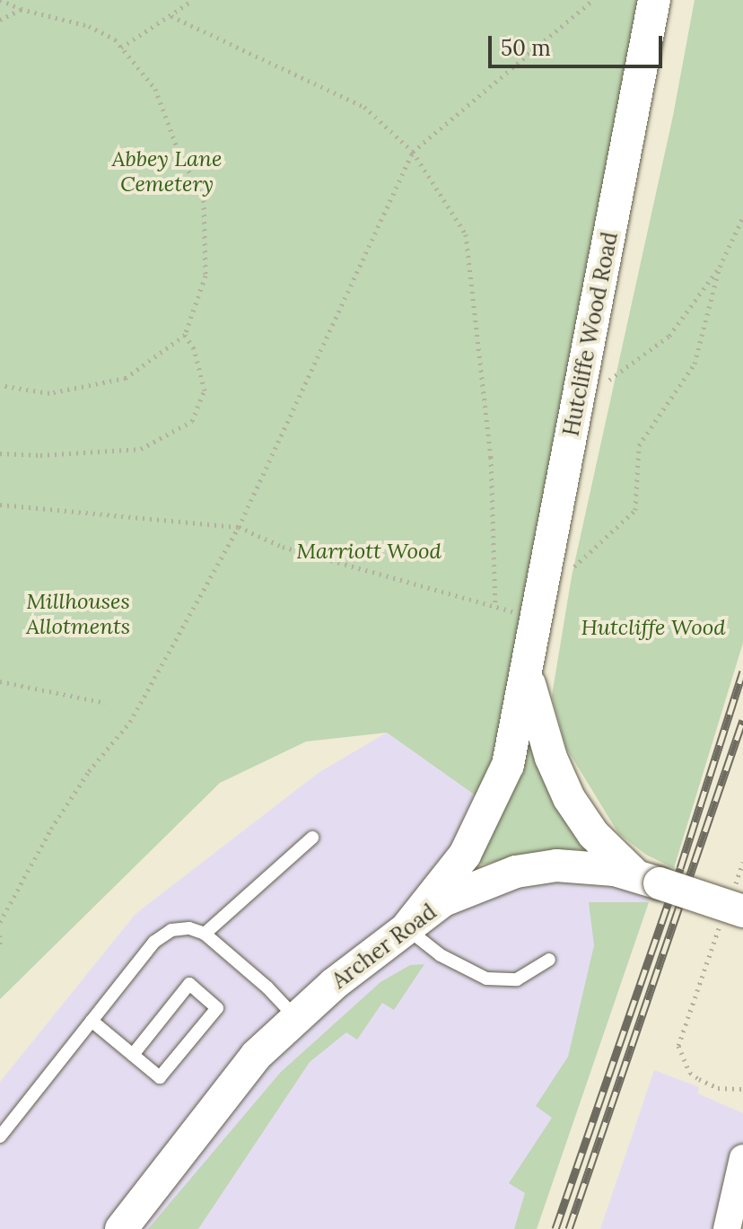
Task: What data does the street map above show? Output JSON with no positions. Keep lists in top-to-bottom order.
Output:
{
  "streets": {
    "street": ["Hutcliffe Wood Road", "Archer Road"]
  },
  "crossings": [
    ["Hutcliffe Wood Road", "Archer Road"]
  ],
  "parks": [
    "Abbey Lane Cemetery",
    "Marriott Wood",
    "Millhouses Allotments",
    "Hutcliffe Wood"
  ],
  "scale_bar": "50 m"
}
